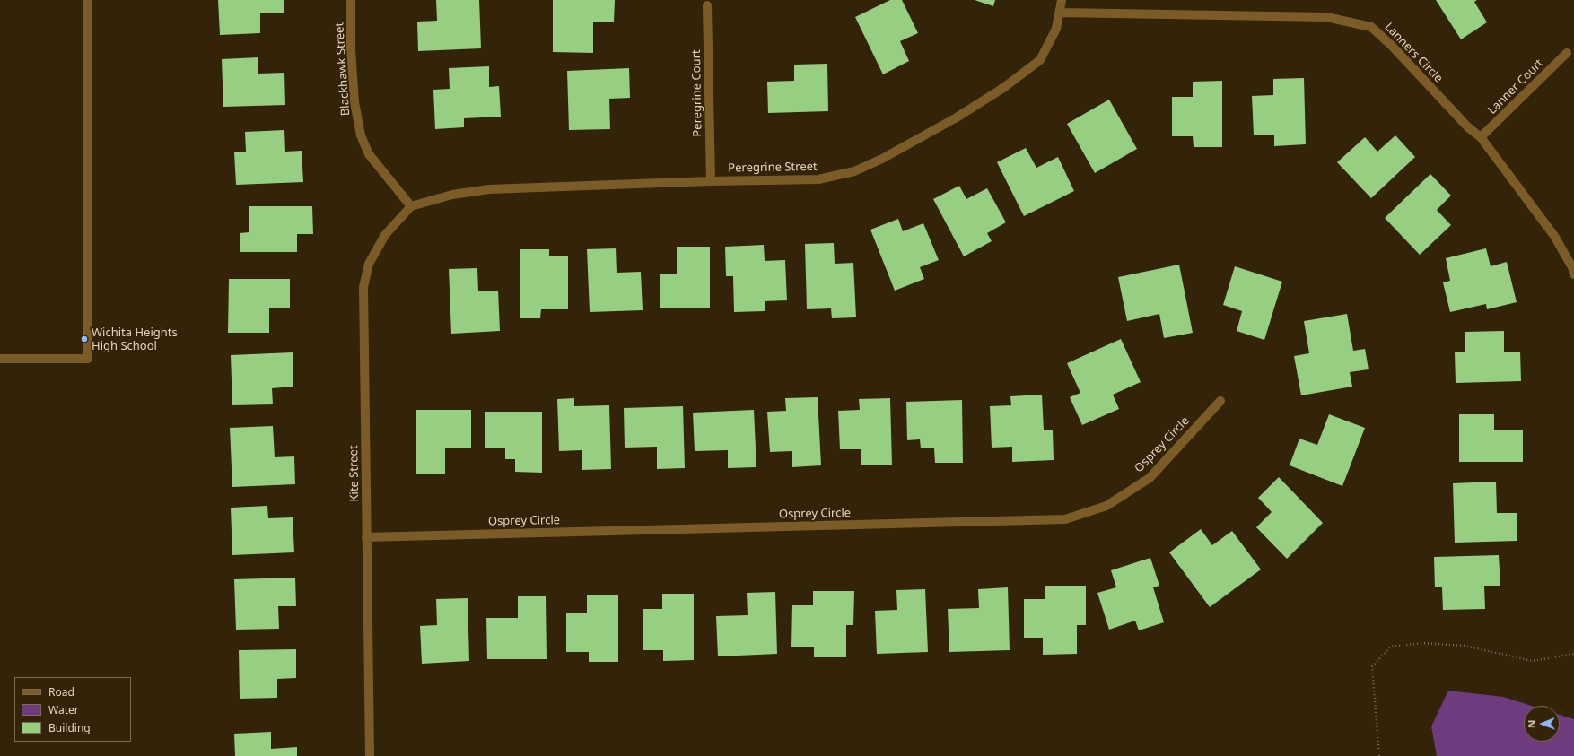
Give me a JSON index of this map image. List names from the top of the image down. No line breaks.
{"streets":{"street":["Lanners Circle","Blackhawk Street","Lanner Court","Peregrine Court","Peregrine Street","Osprey Circle","Kite Street"]},"crossings":[["Lanners Circle","Lanner Court"],["Lanners Circle","Peregrine Street"],["Blackhawk Street","Peregrine Street"],["Blackhawk Street","Kite Street"],["Peregrine Court","Peregrine Street"],["Peregrine Street","Kite Street"],["Osprey Circle","Kite Street"]],"places":["Wichita Heights High School"],"legend":["Road","Water","Building"],"north":"left"}
